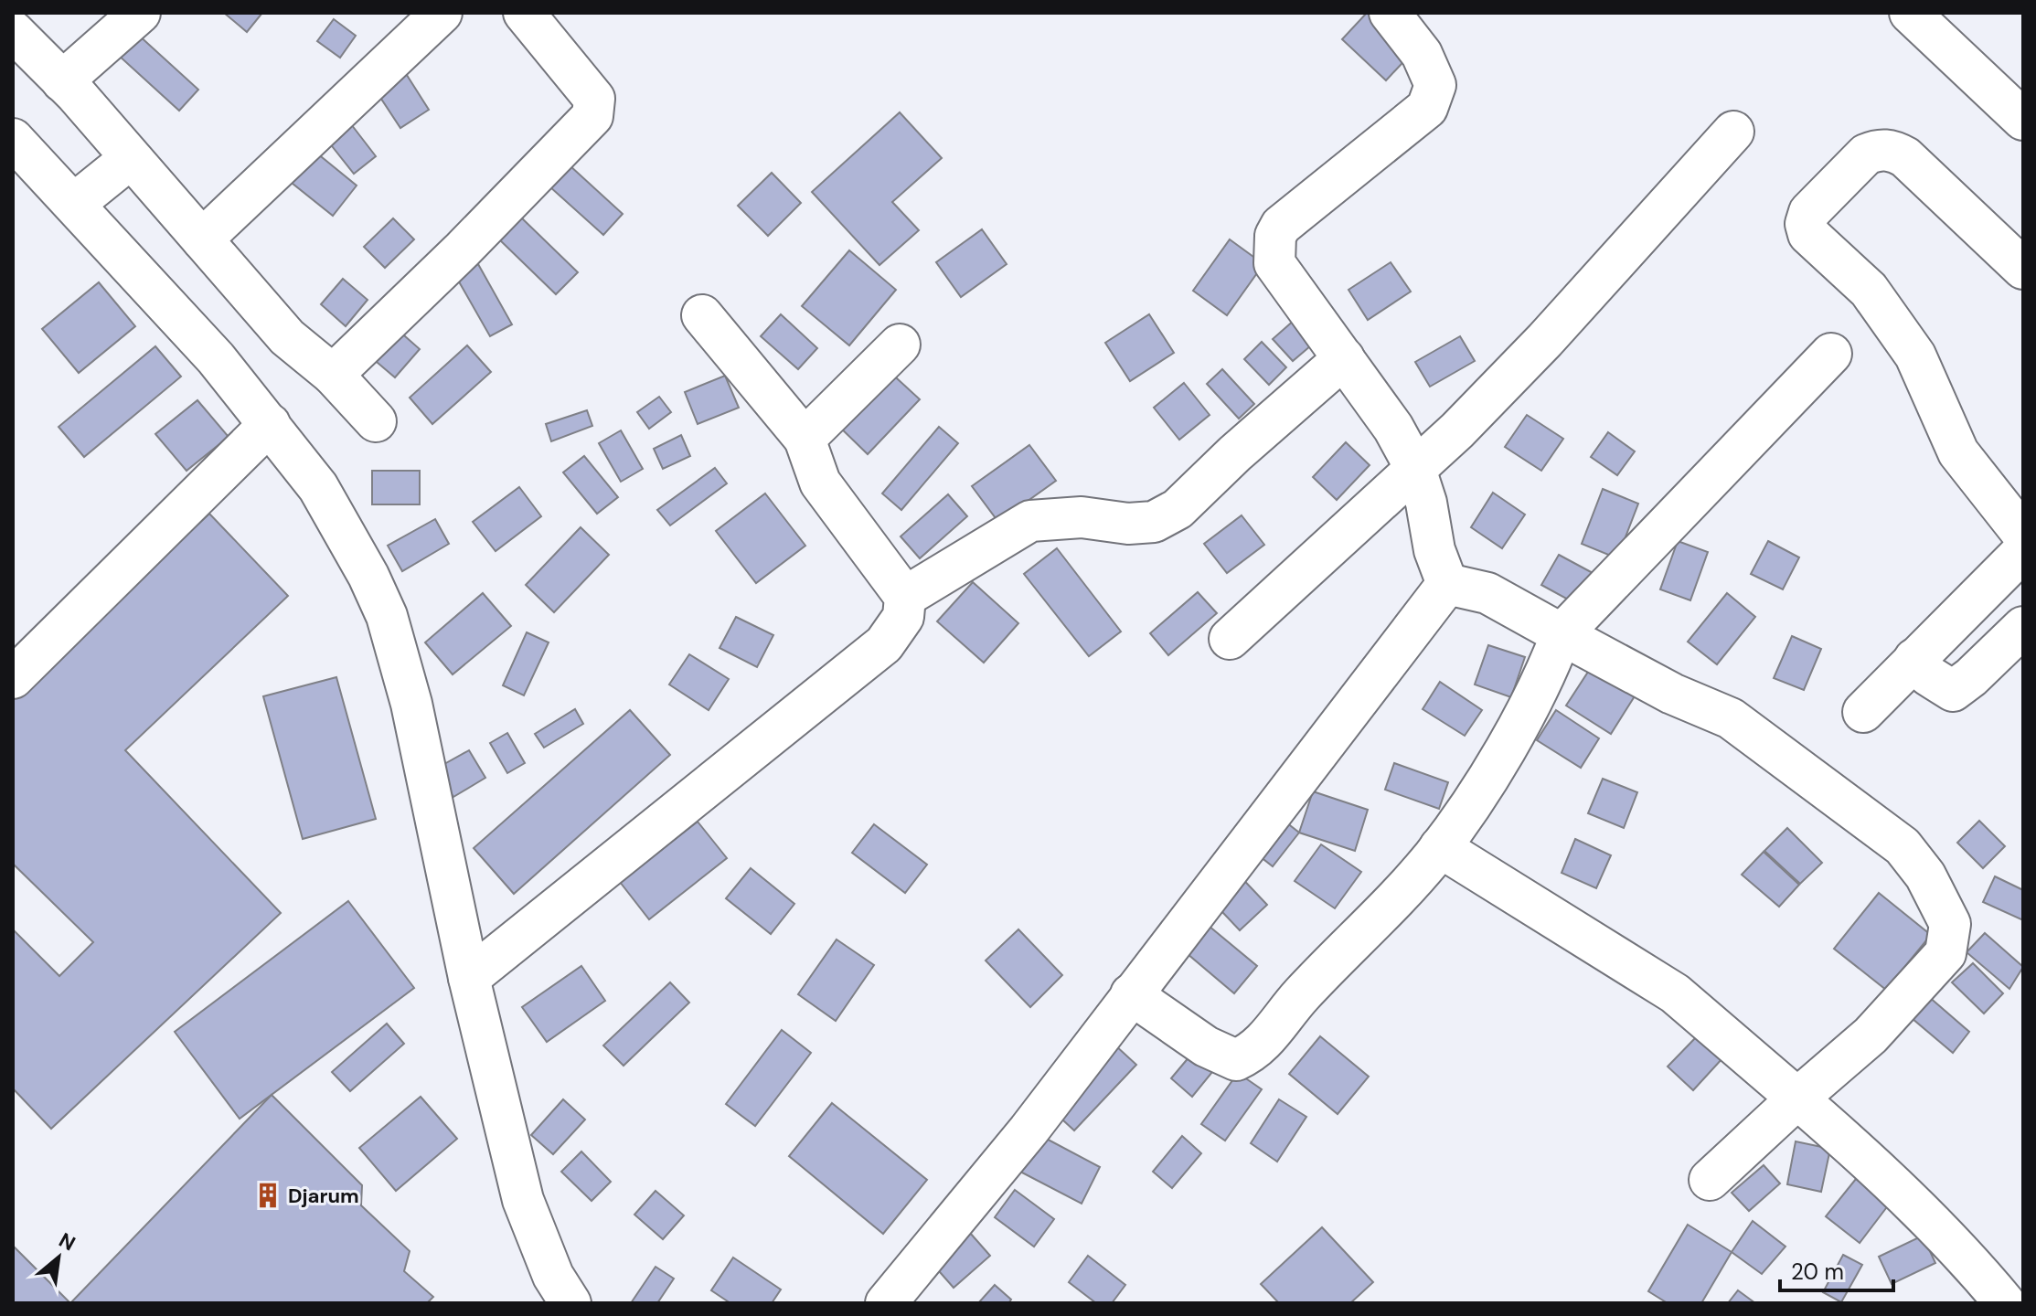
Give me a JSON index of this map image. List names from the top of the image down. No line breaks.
{"places":{"building":["Djarum"]},"scale_bar":"20 m","north":"top right"}
